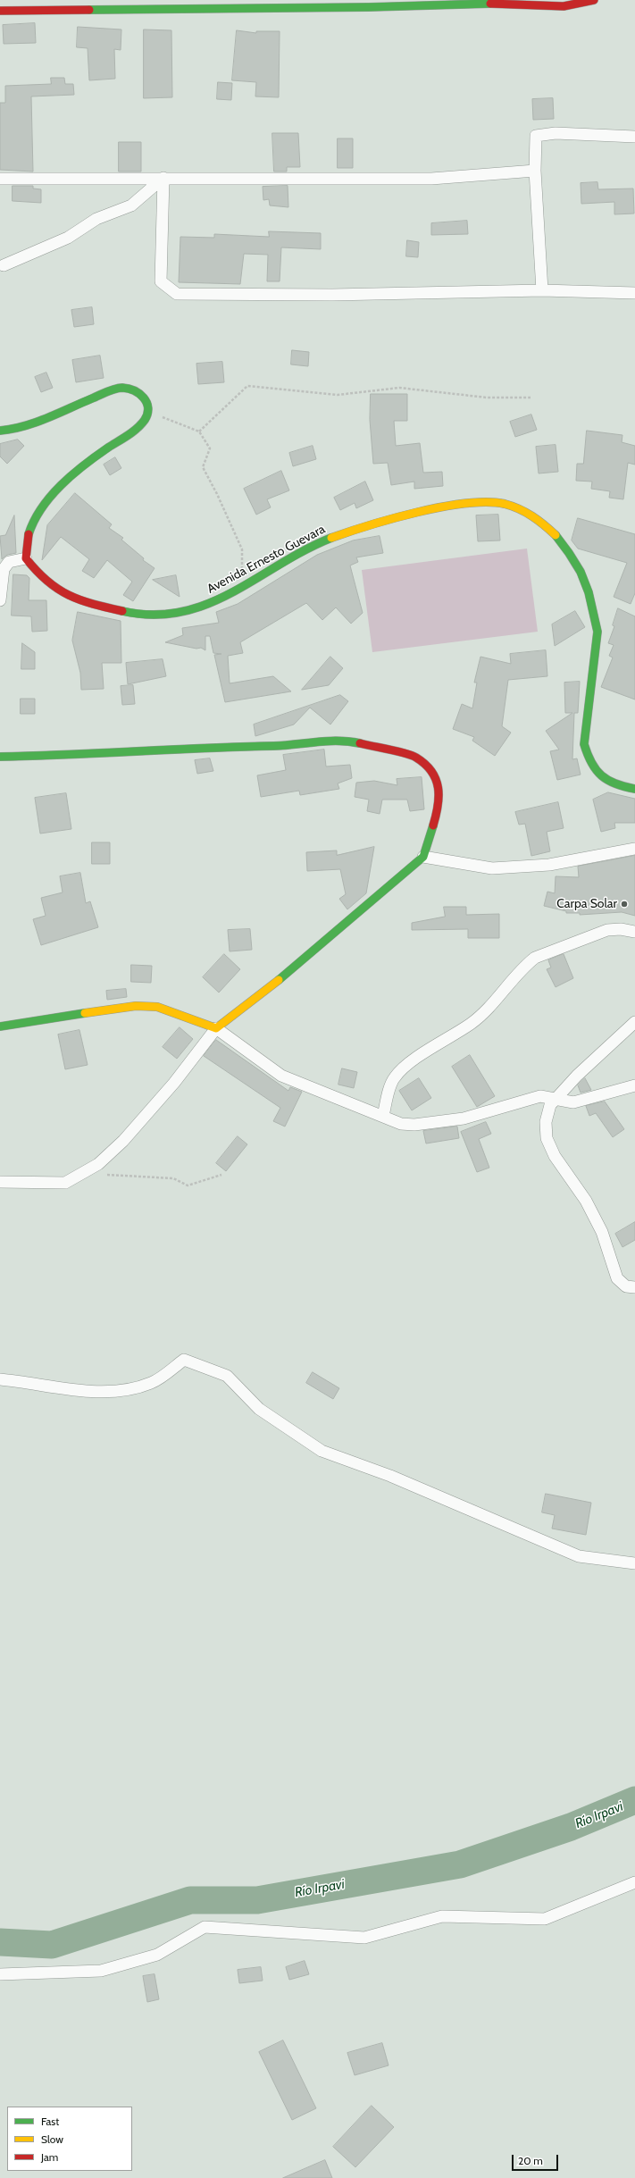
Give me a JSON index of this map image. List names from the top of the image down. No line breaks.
{"streets":{"main road":["Avenida Ernesto Guevara"]},"water":["Río Irpavi"],"places":["Carpa Solar"],"legend":["Fast","Slow","Jam"],"scale_bar":"20 m"}
